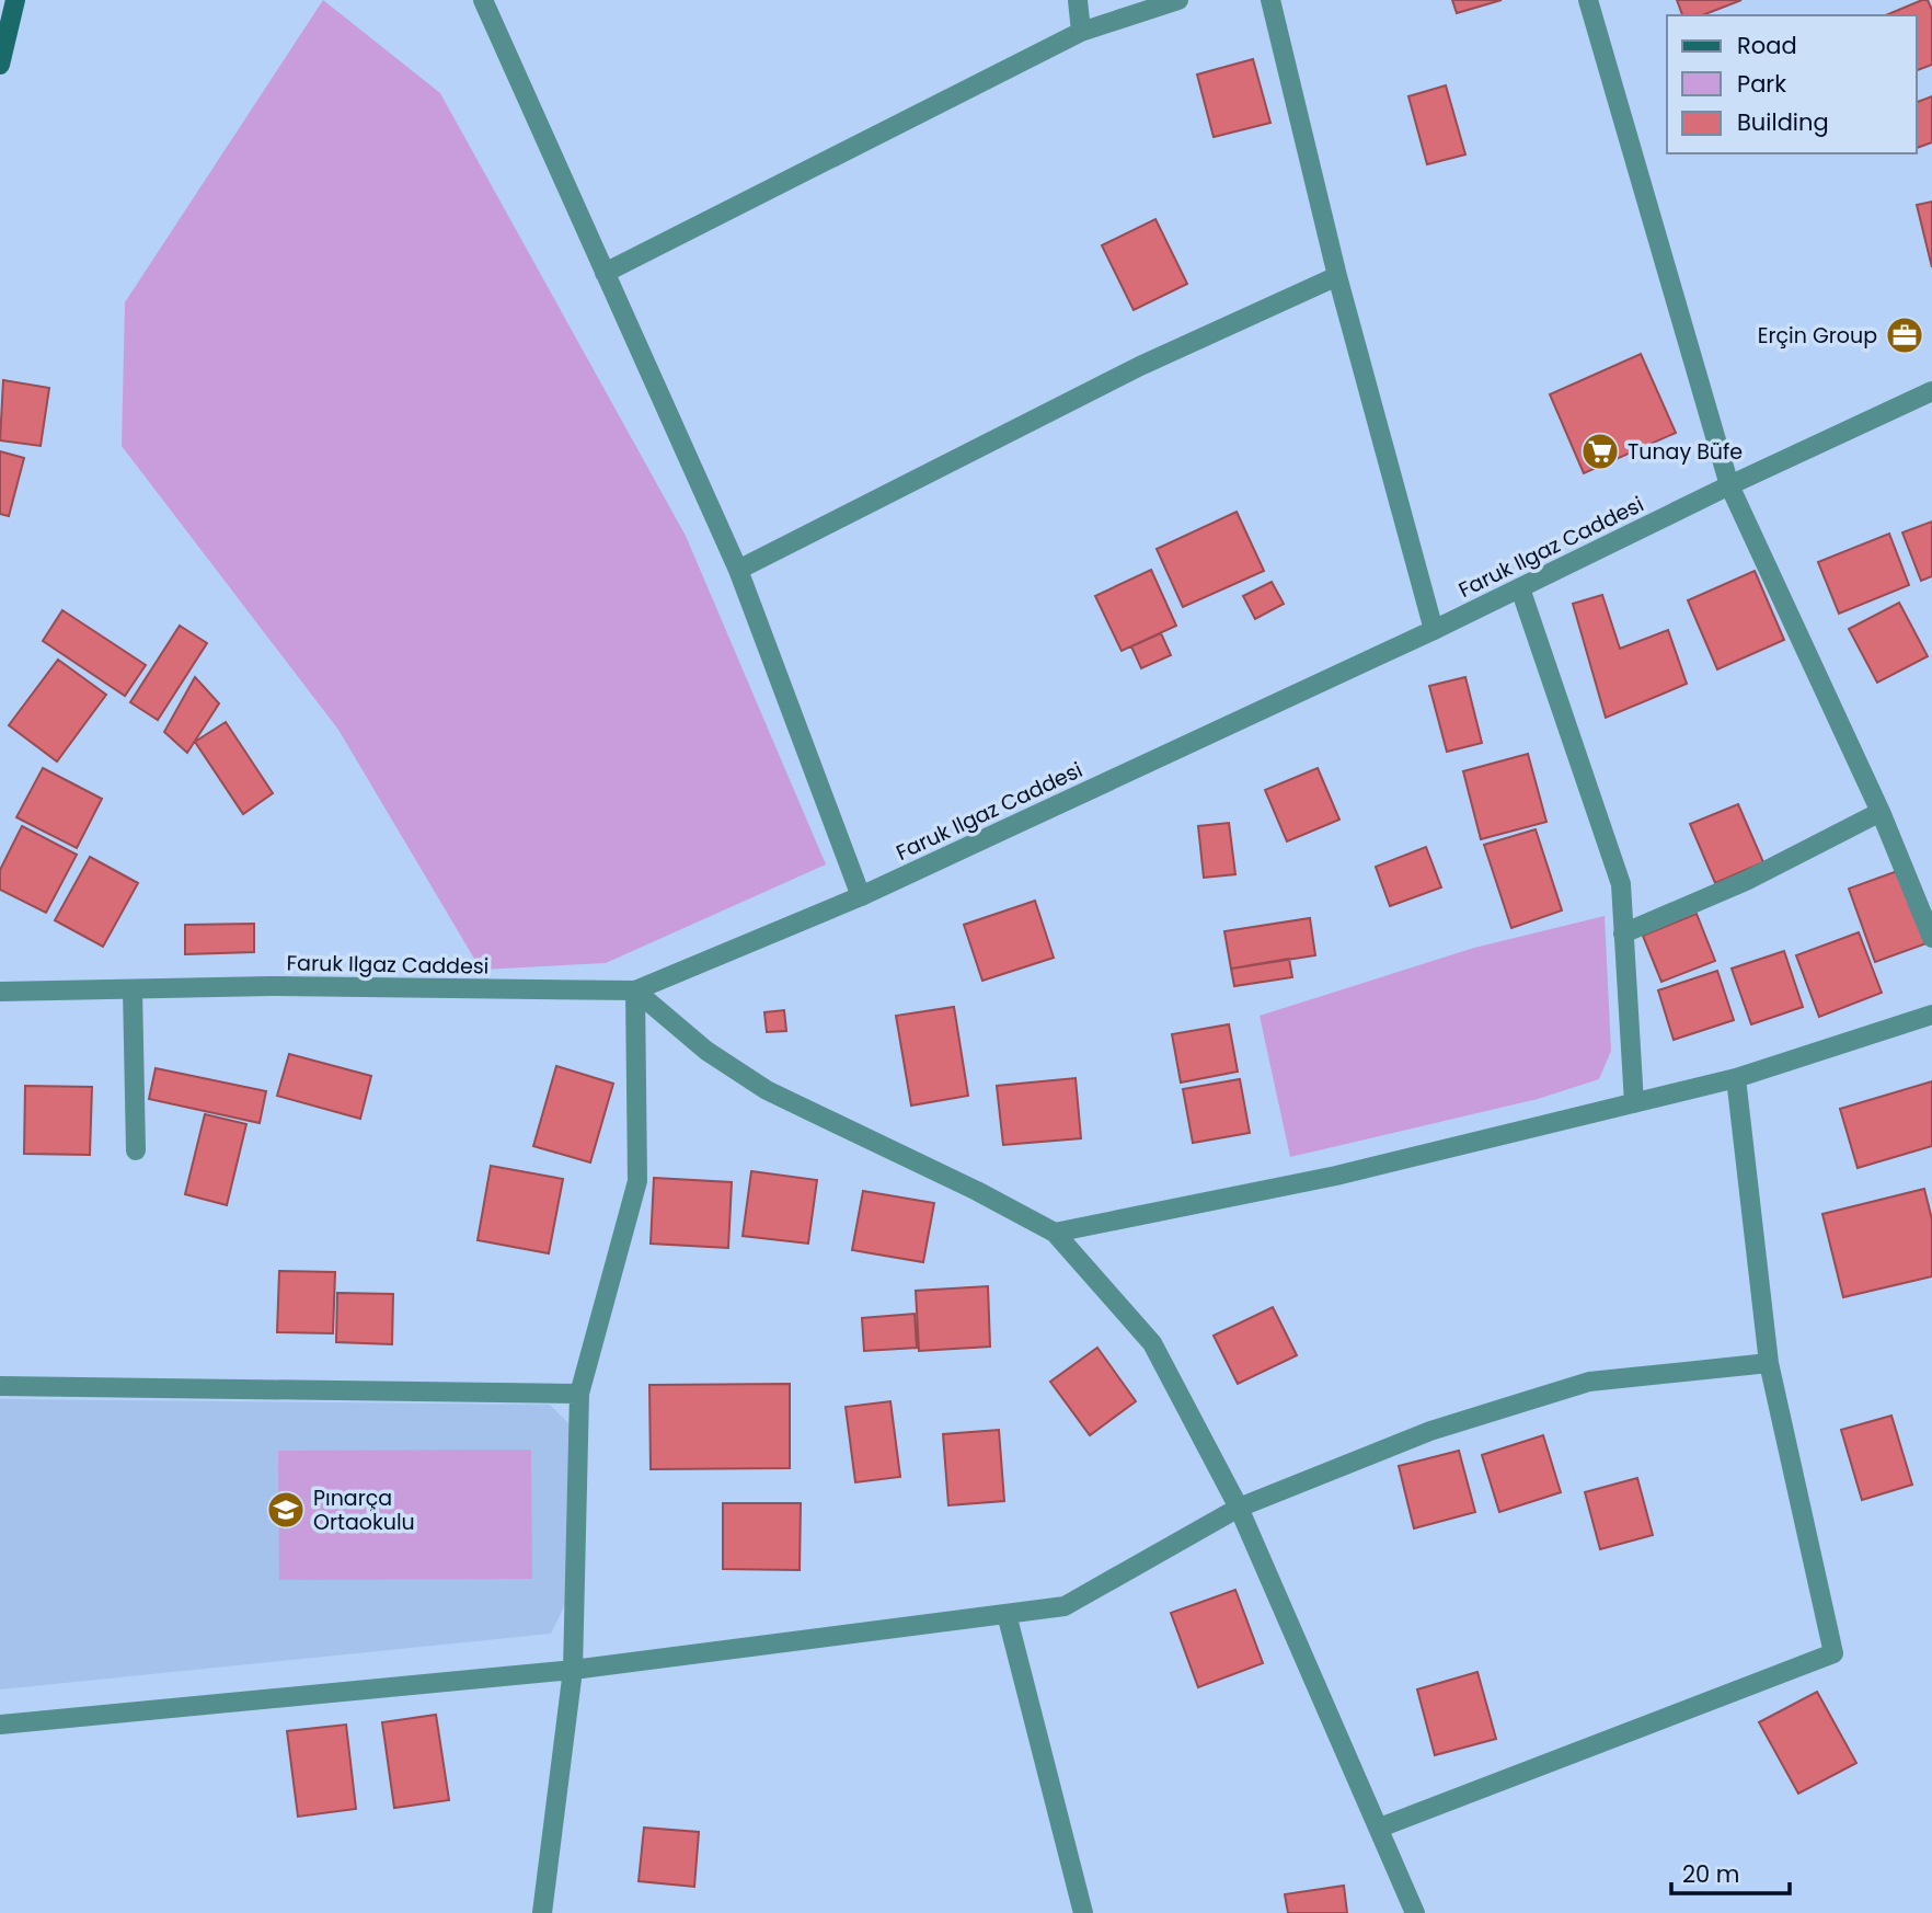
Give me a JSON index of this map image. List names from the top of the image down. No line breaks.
{"streets":{"street":["Faruk Ilgaz Caddesi"]},"places":{"office":["Erçin Group"],"supermarket":["Tunay Büfe"],"school or university":["Pınarça Ortaokulu"]},"legend":["Road","Park","Building"],"scale_bar":"20 m"}
